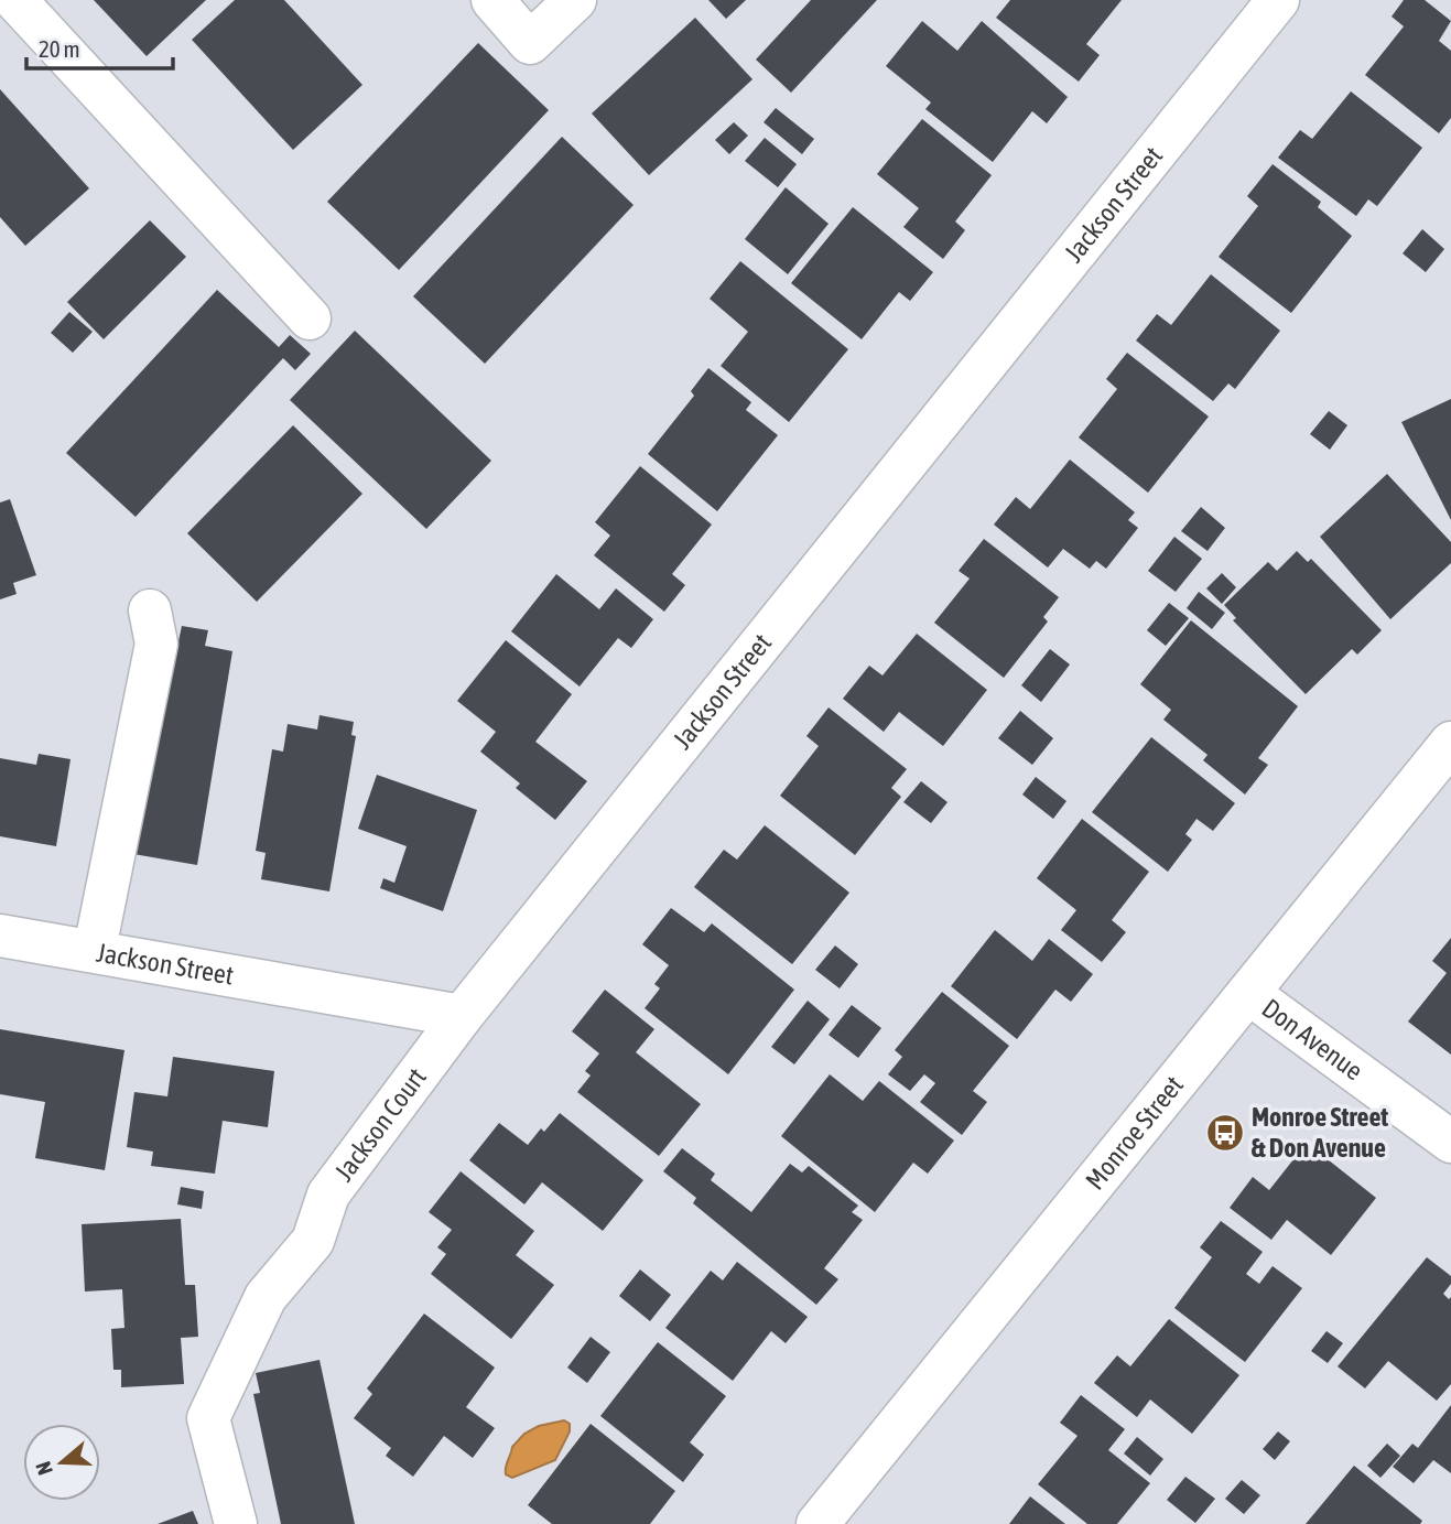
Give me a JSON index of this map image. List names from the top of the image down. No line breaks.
{"streets":{"street":["Jackson Street","Don Avenue","Jackson Court","Monroe Street"]},"crossings":[["Jackson Street","Jackson Court"],["Don Avenue","Monroe Street"]],"places":{"bus stop":["Monroe Street & Don Avenue"]},"scale_bar":"20 m","north":"left"}
